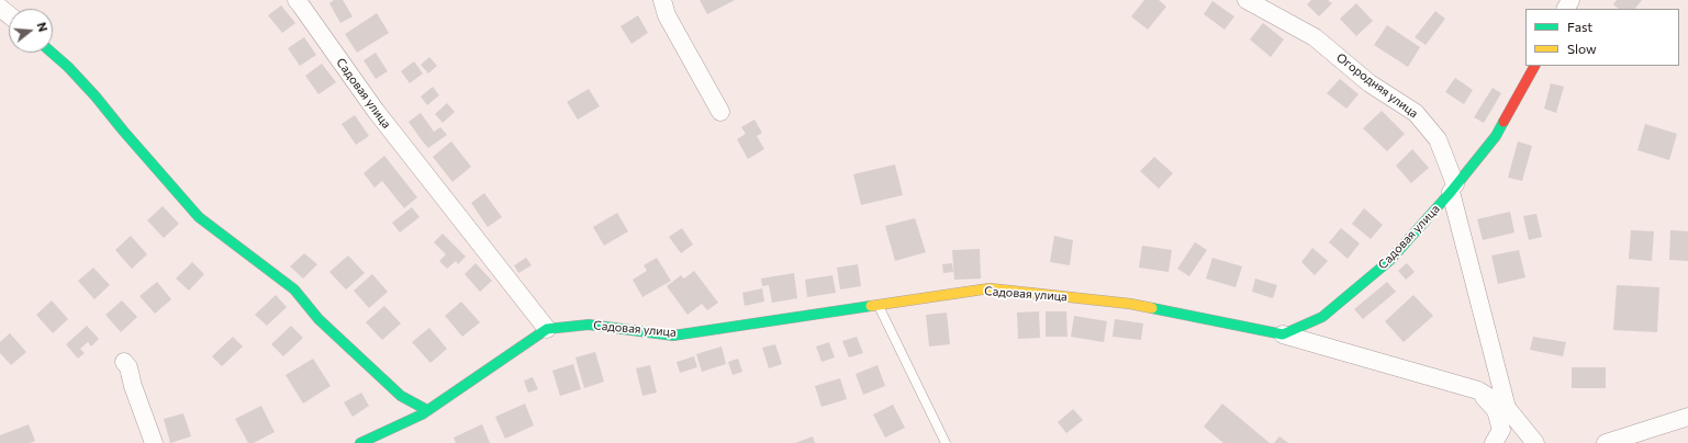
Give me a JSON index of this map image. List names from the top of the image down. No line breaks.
{"streets":{"street":["Огородняя улица","Садовая улица"]},"crossings":[["Огородняя улица","Садовая улица"]],"legend":["Fast","Slow"],"north":"right"}
